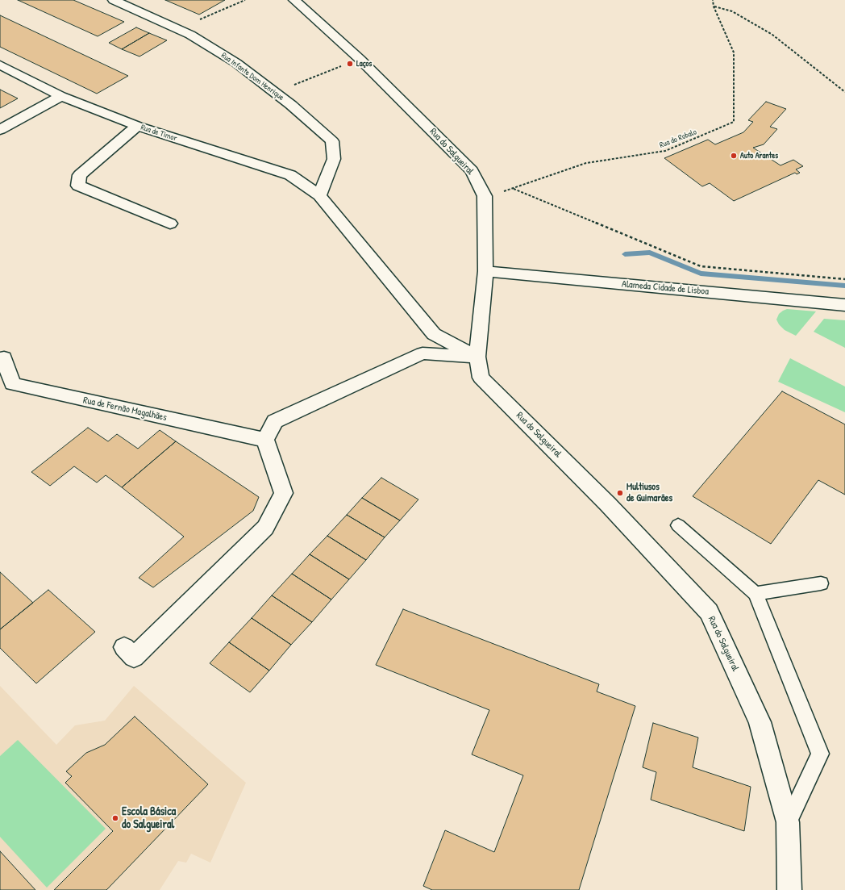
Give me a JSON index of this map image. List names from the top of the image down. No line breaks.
{"streets":{"street":["Rua Infante Dom Henrique","Rua de Timor","Rua do Salgueiral","Alameda Cidade de Lisboa","Rua de Fernão Magalhães"],"path":["Rua do Robalo"]},"crossings":[["Rua Infante Dom Henrique","Rua de Timor"],["Rua de Timor","Rua do Salgueiral"],["Rua do Robalo","Rua do Salgueiral"],["Rua do Salgueiral","Alameda Cidade de Lisboa"]],"places":["Laços","Auto Arantes","Multiusos de Guimarães","Escola Básica do Salgueiral"]}
